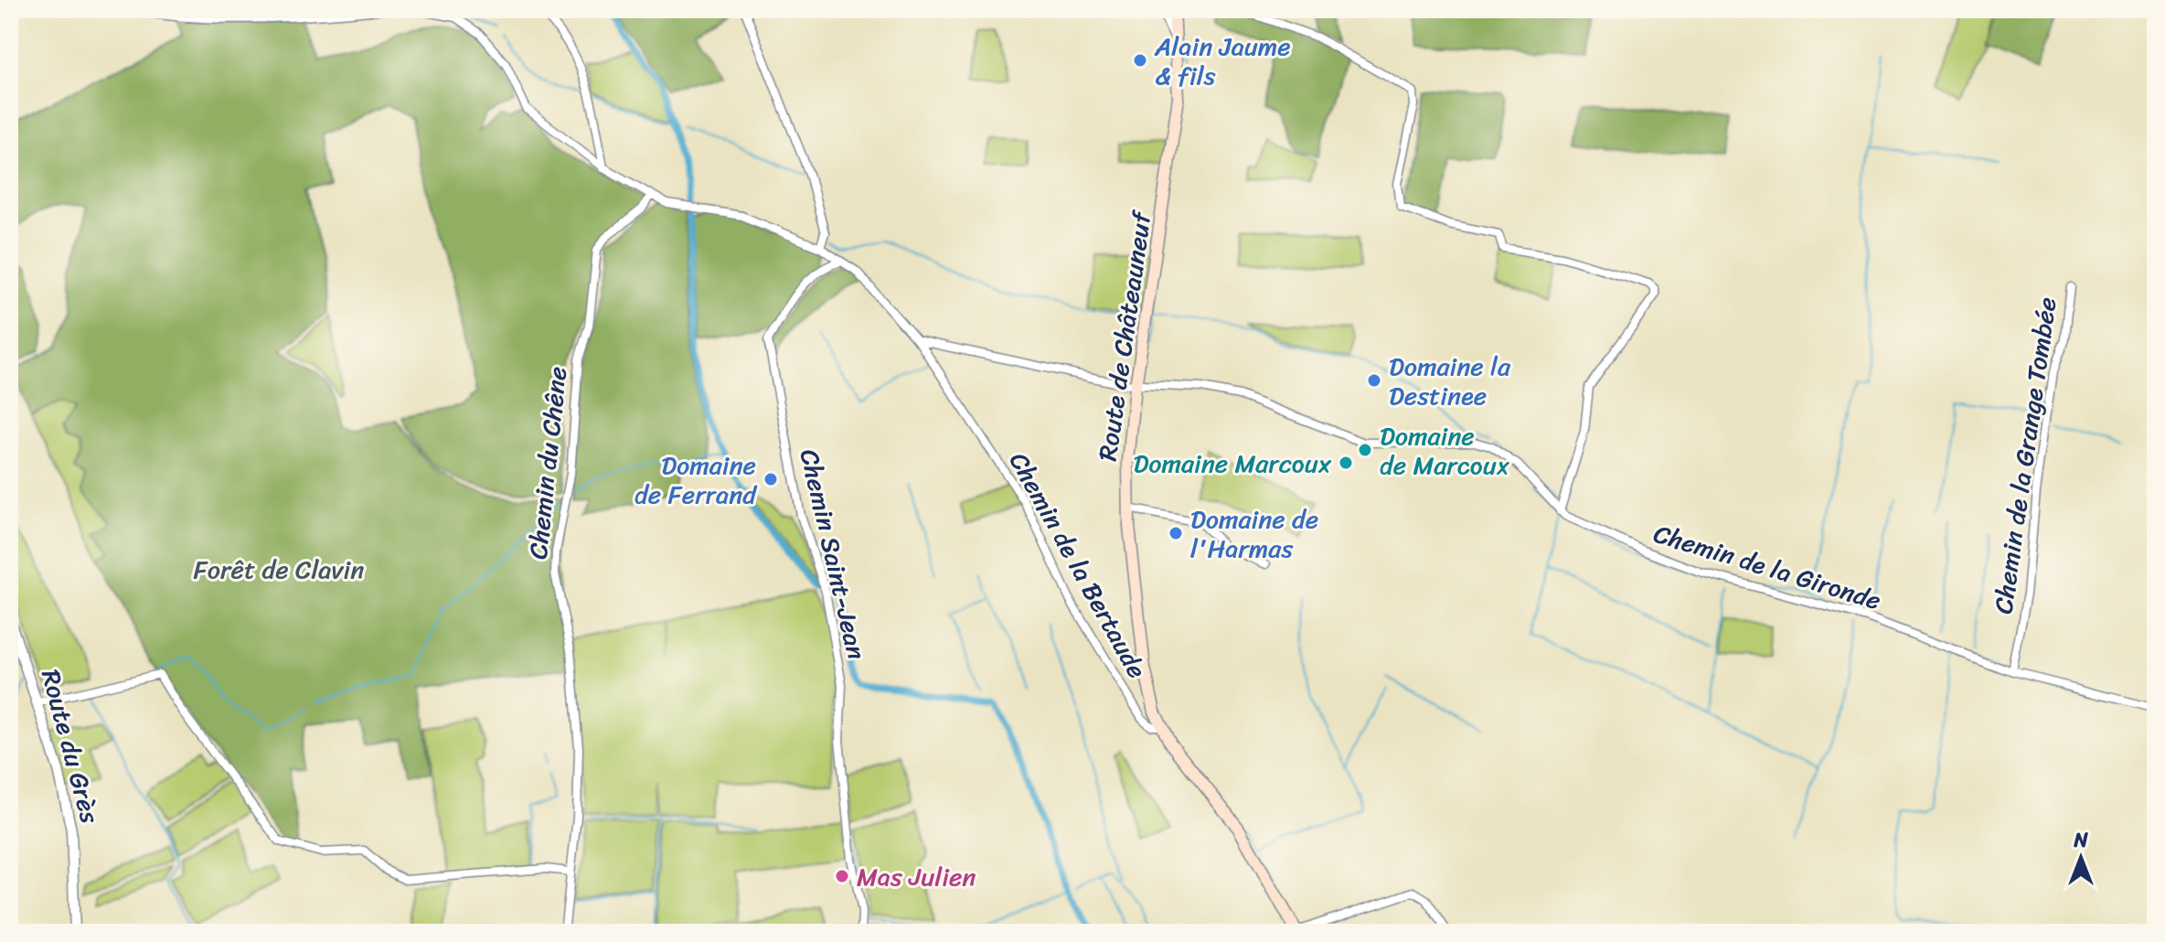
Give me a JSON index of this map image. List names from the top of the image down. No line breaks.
{"streets":{"main road":["Route de Châteauneuf"],"street":["Chemin de la Grange Tombée","Chemin du Chêne","Chemin Saint-Jean","Chemin de la Bertaude","Chemin de la Gironde","Route du Grès"]},"crossings":[["Route de Châteauneuf","Chemin de la Bertaude"],["Route de Châteauneuf","Chemin de la Gironde"],["Chemin de la Grange Tombée","Chemin de la Gironde"],["Chemin du Chêne","Chemin de la Bertaude"],["Chemin Saint-Jean","Chemin de la Bertaude"],["Chemin de la Bertaude","Chemin de la Gironde"]],"parks":["Forêt de Clavin"],"places":["Alain Jaume & fils","Domaine la Destinee","Domaine de Marcoux","Domaine Marcoux","Domaine de Ferrand","Domaine de l'Harmas","Mas Julien"],"north":"top"}
